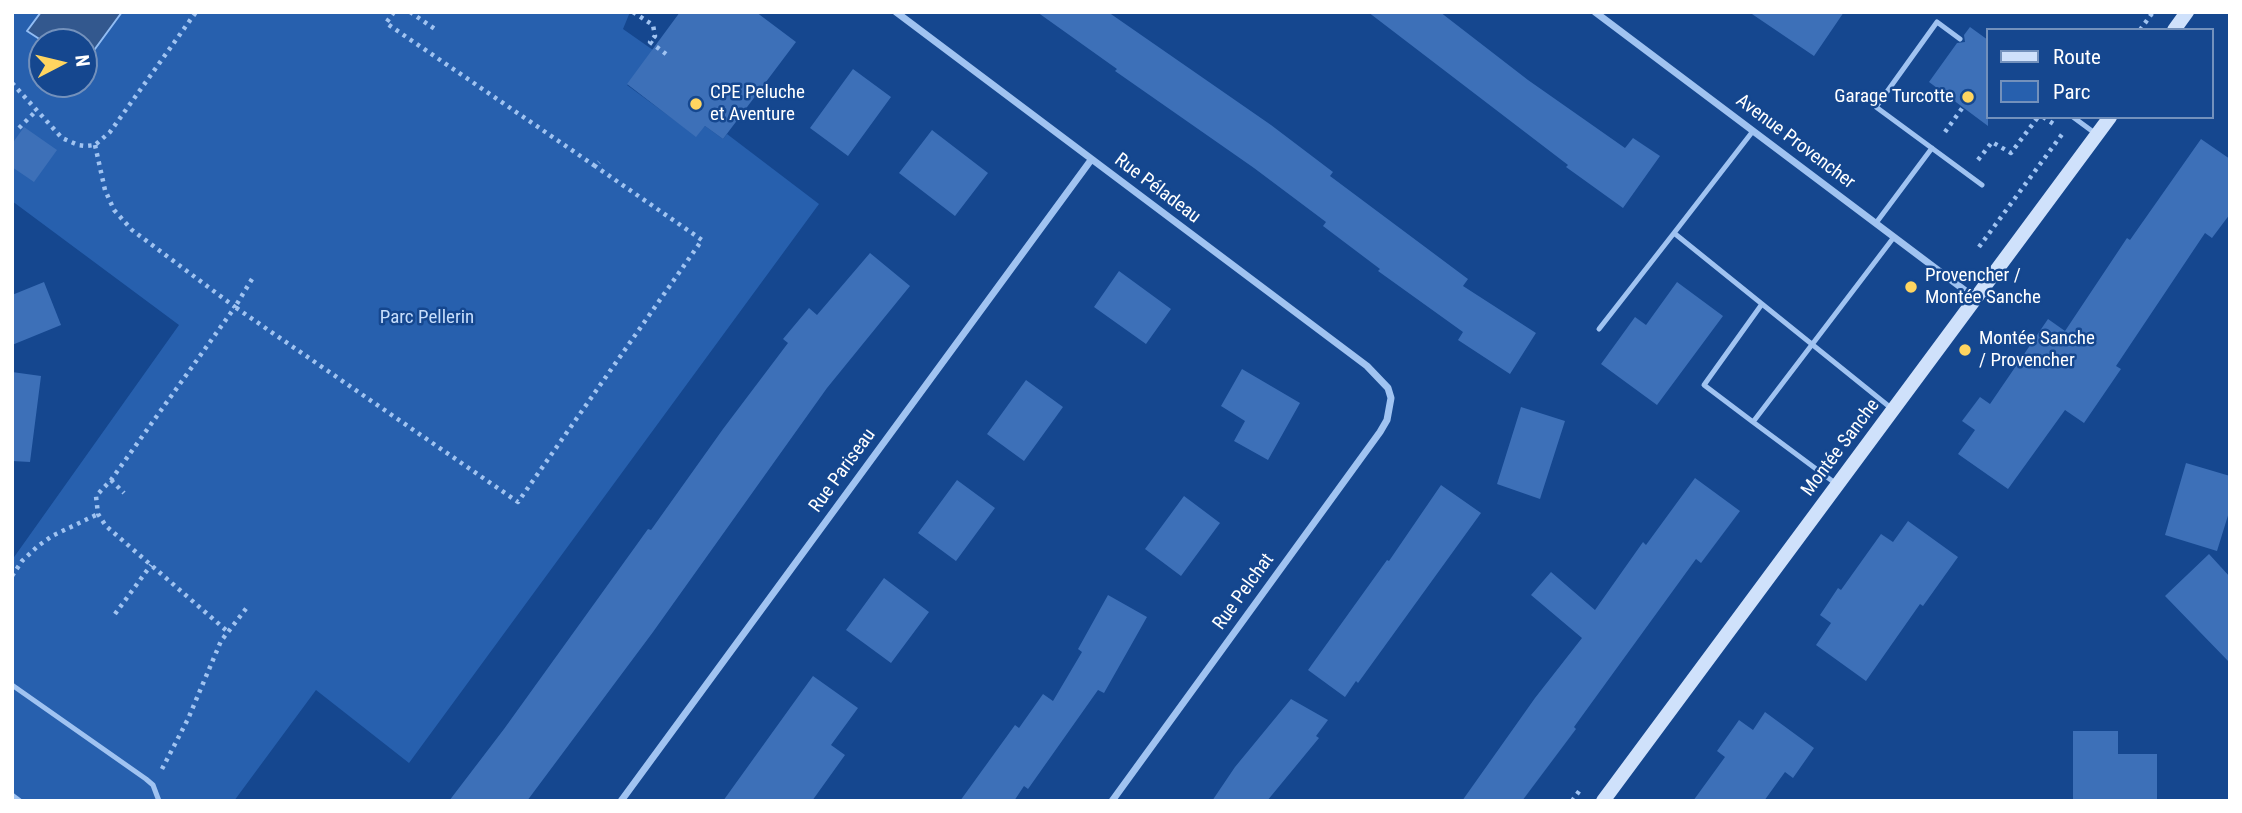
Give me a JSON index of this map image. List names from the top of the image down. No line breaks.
{"streets":{"street":["Avenue Provencher","Rue Péladeau","Montée Sanche","Rue Pariseau","Rue Pelchat"]},"crossings":[["Avenue Provencher","Montée Sanche"],["Rue Péladeau","Rue Pariseau"],["Rue Péladeau","Rue Pelchat"]],"parks":["Parc Pellerin"],"places":["Garage Turcotte","CPE Peluche et Aventure","Provencher / Montée Sanche","Montée Sanche / Provencher"],"legend":["Route","Parc"],"north":"right"}
